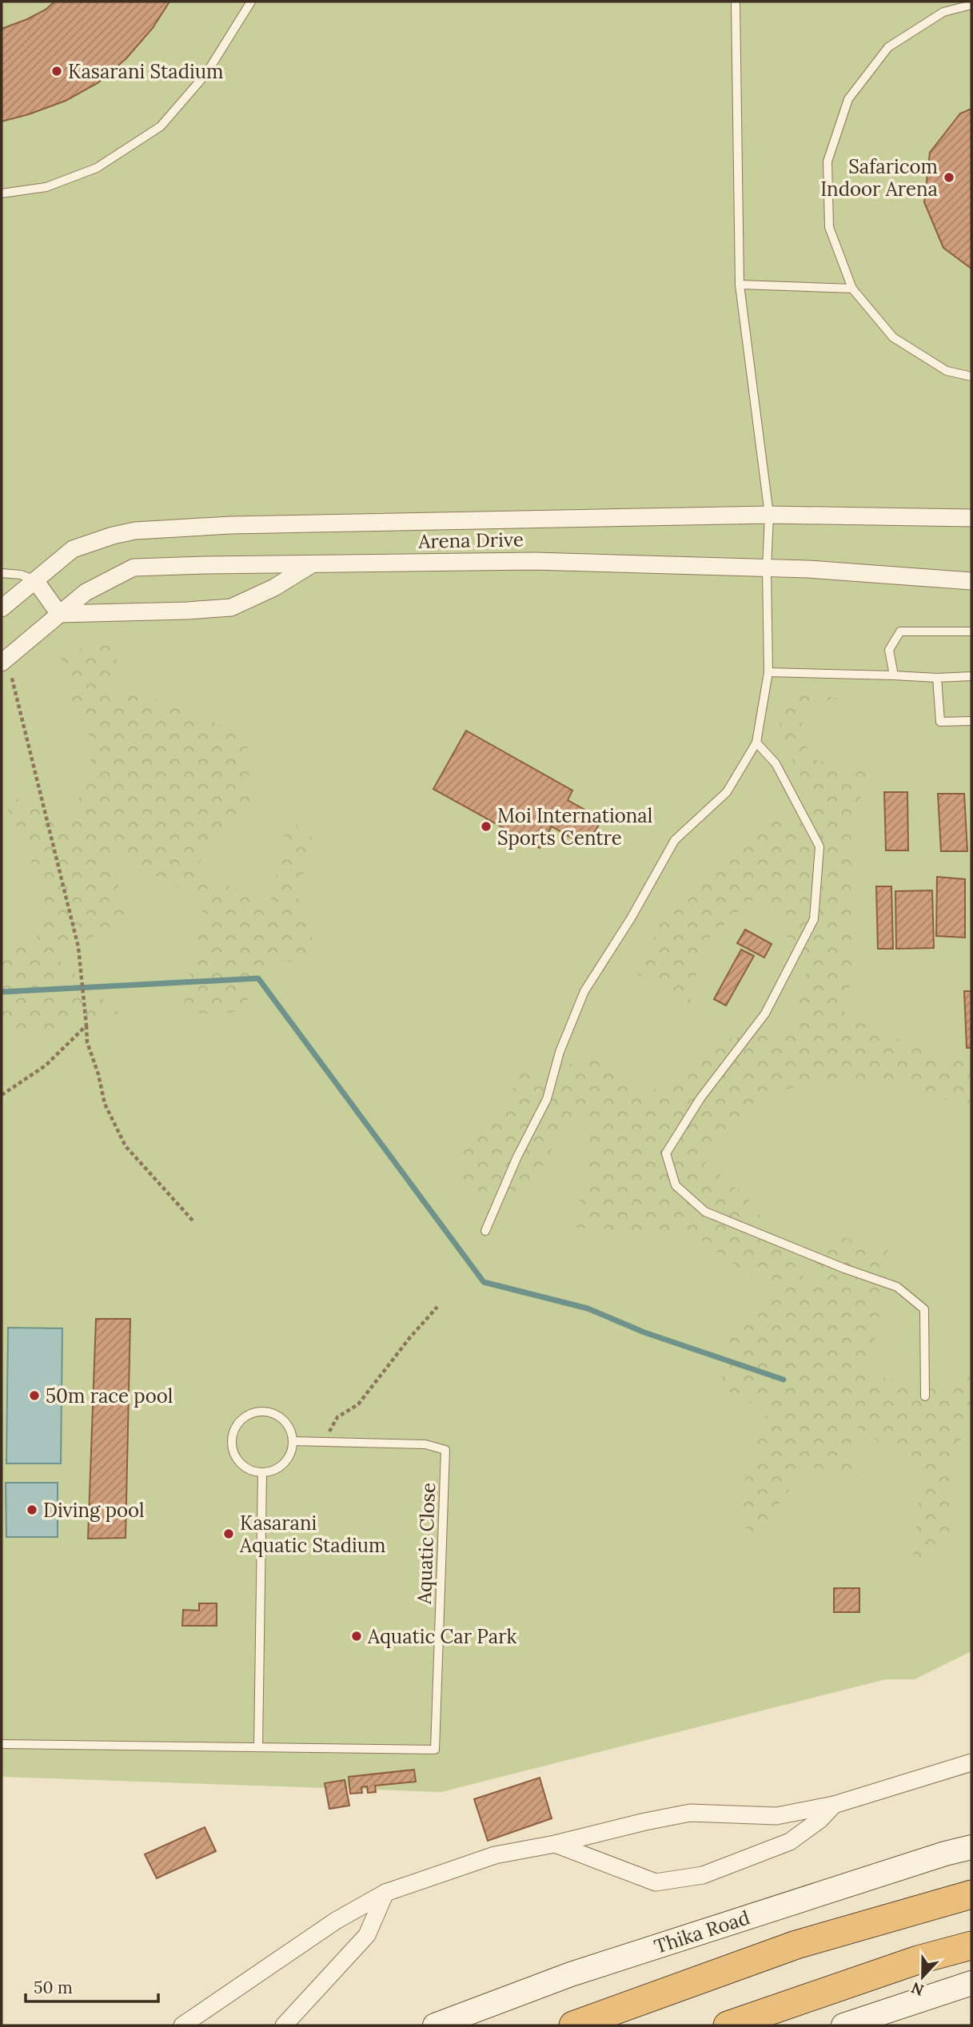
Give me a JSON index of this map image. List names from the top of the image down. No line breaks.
{"streets":{"main road":["Thika Road"],"street":["Arena Drive"],"lane":["Aquatic Close"]},"places":["Kasarani Stadium","Safaricom Indoor Arena","Moi International Sports Centre","50m race pool","Diving pool","Kasarani Aquatic Stadium","Aquatic Car Park"],"scale_bar":"50 m","north":"bottom"}
